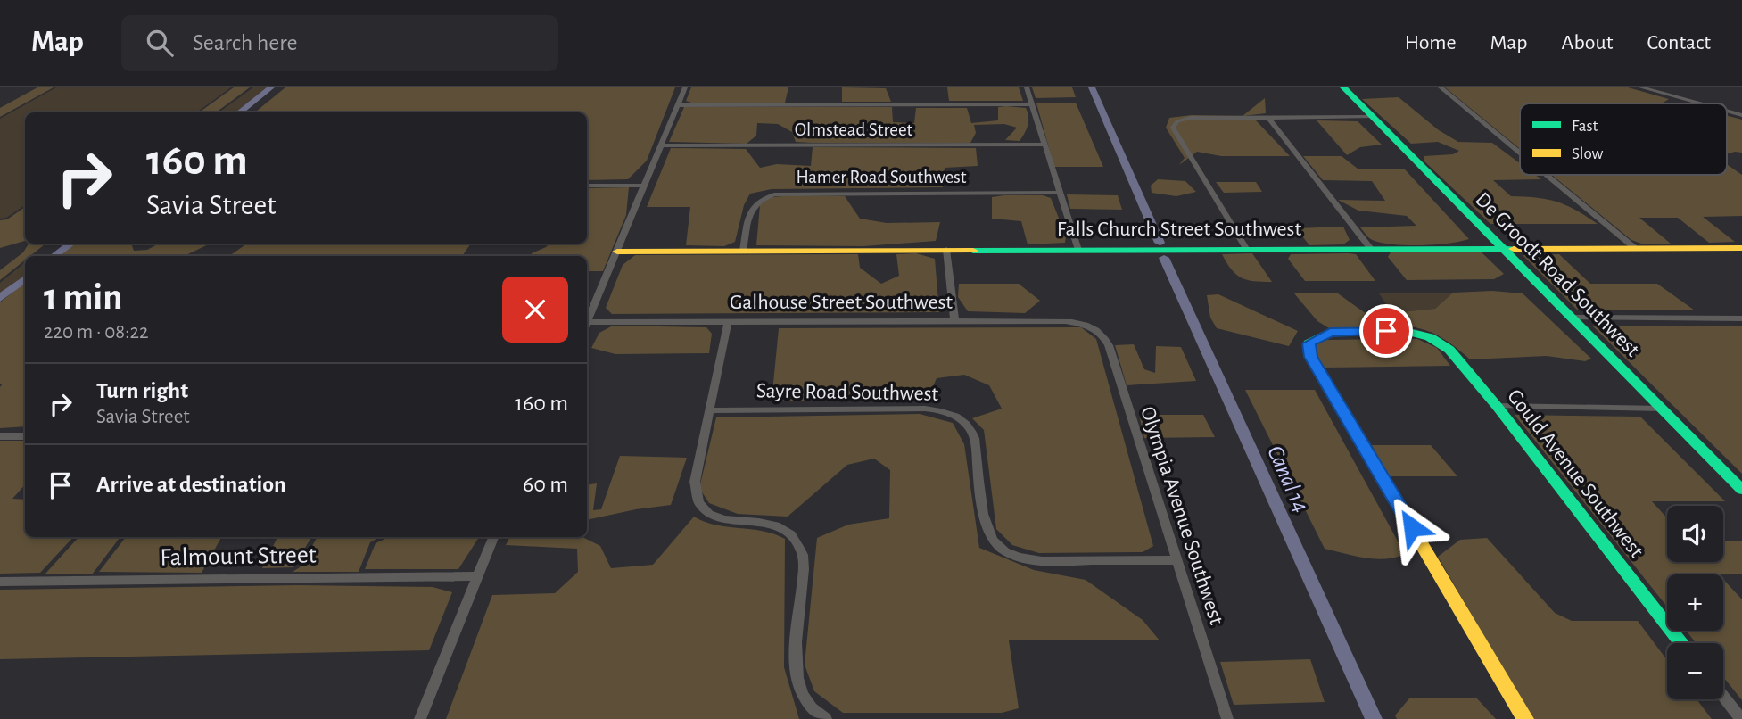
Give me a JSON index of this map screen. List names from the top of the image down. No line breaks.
{"streets":{"street":["Olmstead Street","Hamer Road Southwest","Falls Church Street Southwest","De Groodt Road Southwest","Galhouse Street Southwest","Sayre Road Southwest","Gould Avenue Southwest","Olympia Avenue Southwest","Falmount Street"]},"crossings":[["Hamer Road Southwest","Falls Church Street Southwest"],["Falls Church Street Southwest","De Groodt Road Southwest"],["Galhouse Street Southwest","Olympia Avenue Southwest"],["Sayre Road Southwest","Olympia Avenue Southwest"]],"water":["Canal 14"],"legend":["Fast","Slow"],"page":{"header":"Map","search":"Search here","nav":["Home","Map","About","Contact"],"turn":["160 m","Savia Street"],"heading":["1 min","220 m · 08:22"],"list":[{"name":"Turn right","note":"Savia Street","value":"160 m"},{"name":"Arrive at destination","value":"60 m"}],"map_buttons":["+","−"]}}
